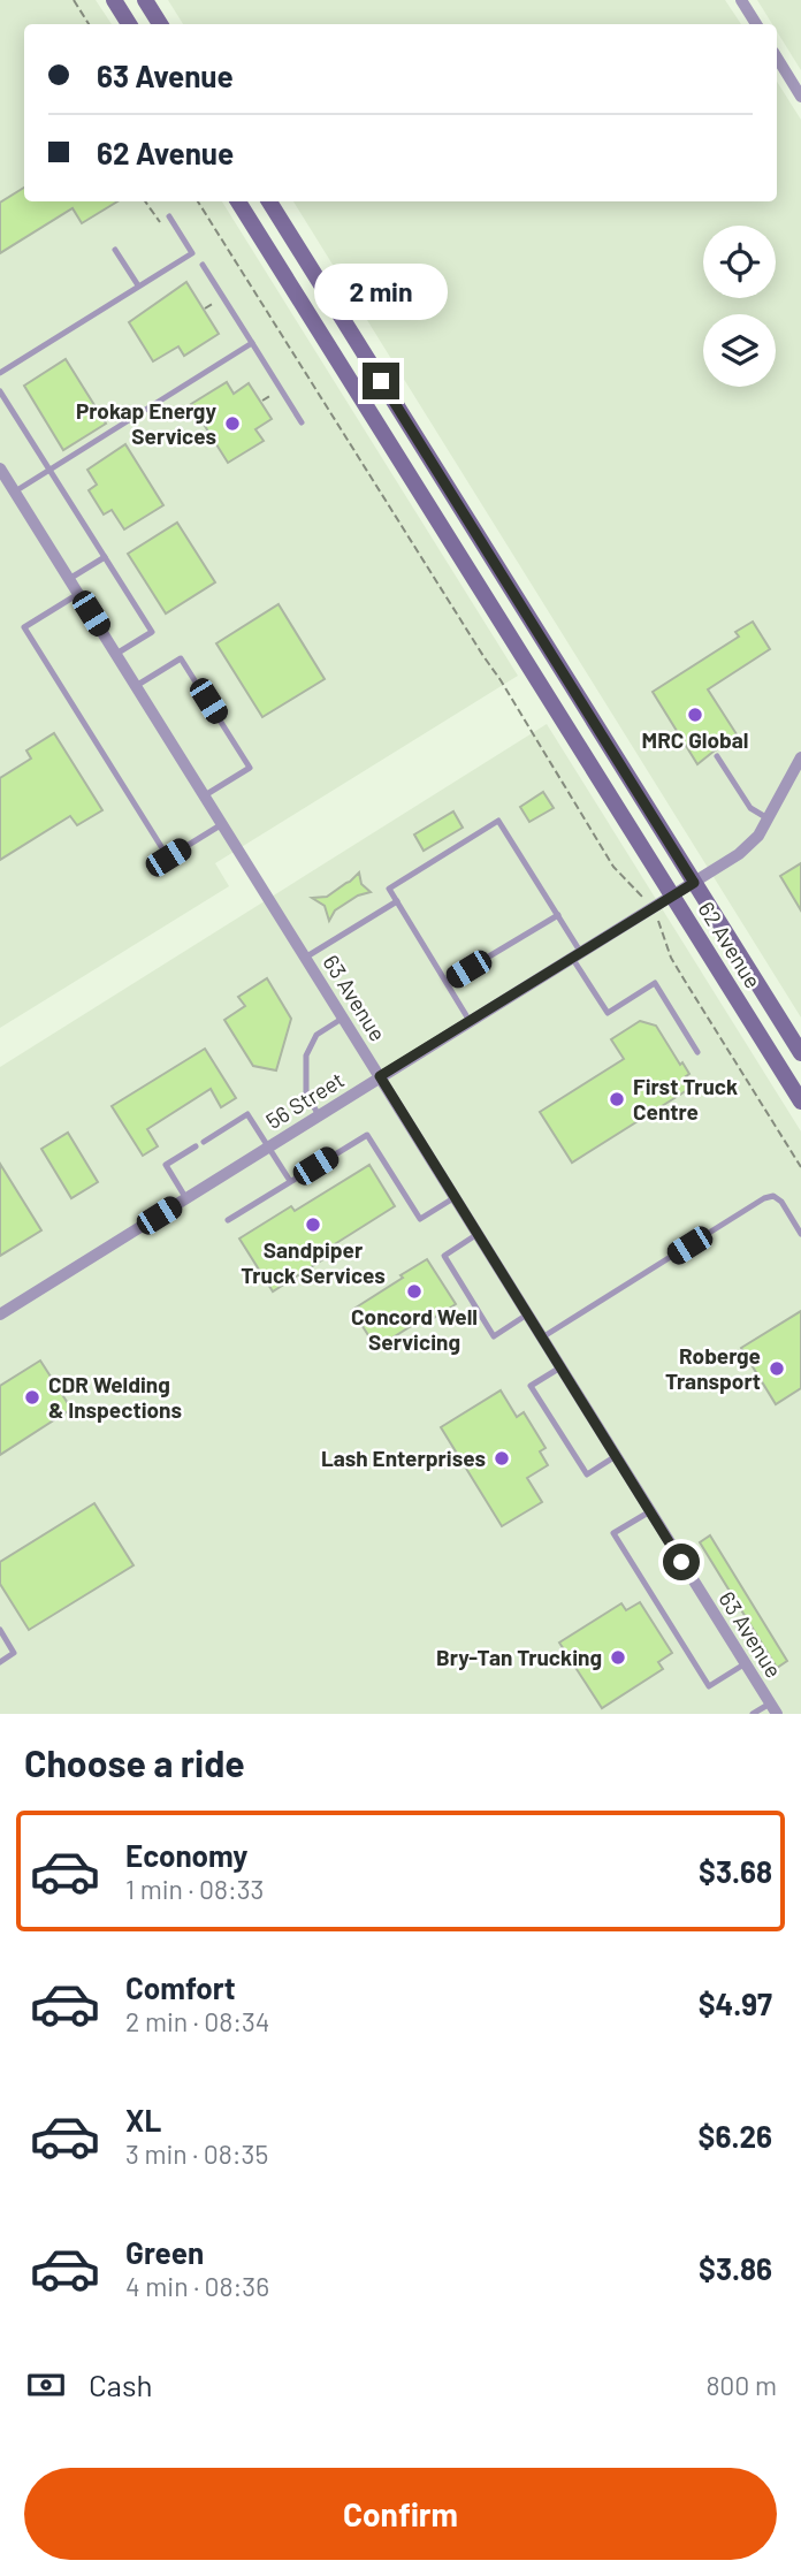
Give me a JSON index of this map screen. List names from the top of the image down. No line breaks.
{"streets":{"main road":["62 Avenue"],"street":["63 Avenue","56 Street"]},"crossings":[["62 Avenue","56 Street"],["63 Avenue","56 Street"]],"places":["Prokap Energy Services","MRC Global","First Truck Centre","Sandpiper Truck Services","Concord Well Servicing","Roberge Transport","CDR Welding & Inspections","Lash Enterprises","Bry-Tan Trucking"],"page":{"banner":["63 Avenue","62 Avenue"],"bubble":"2 min","heading":"Choose a ride","list":[{"name":"Economy","note":"1 min · 08:33","value":"$3.68"},{"name":"Comfort","note":"2 min · 08:34","value":"$4.97"},{"name":"XL","note":"3 min · 08:35","value":"$6.26"},{"name":"Green","note":"4 min · 08:36","value":"$3.86"}],"pay":["Cash","800 m"],"buttons":"Confirm"}}
